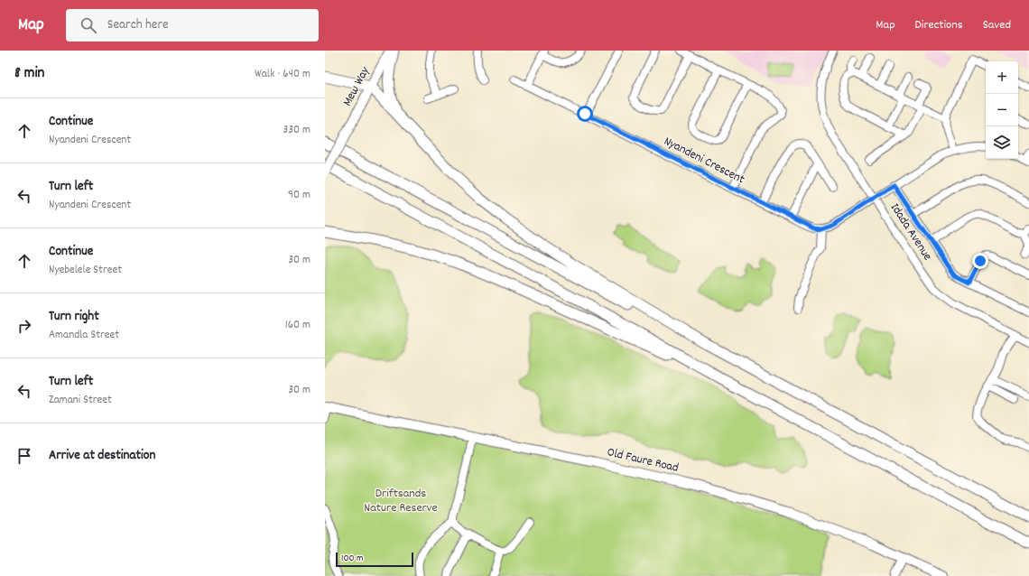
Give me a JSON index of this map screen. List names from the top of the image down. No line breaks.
{"streets":{"main road":["Mew Way","Old Faure Road"],"street":["Nyandeni Crescent","Idada Avenue"]},"parks":["Driftsands Nature Reserve"],"scale_bar":"100 m","page":{"header":"Map","search":"Search here","nav":["Map","Directions","Saved"],"heading":["8 min","Walk · 640 m"],"map_buttons":["+","−"],"list":[["Continue","Nyandeni Crescent","330 m"],["Turn left","Nyandeni Crescent","90 m"],["Continue","Nyebelele Street","30 m"],["Turn right","Amandla Street","160 m"],["Turn left","Zamani Street","30 m"],"Arrive at destination"],"scale":"100 m"}}
